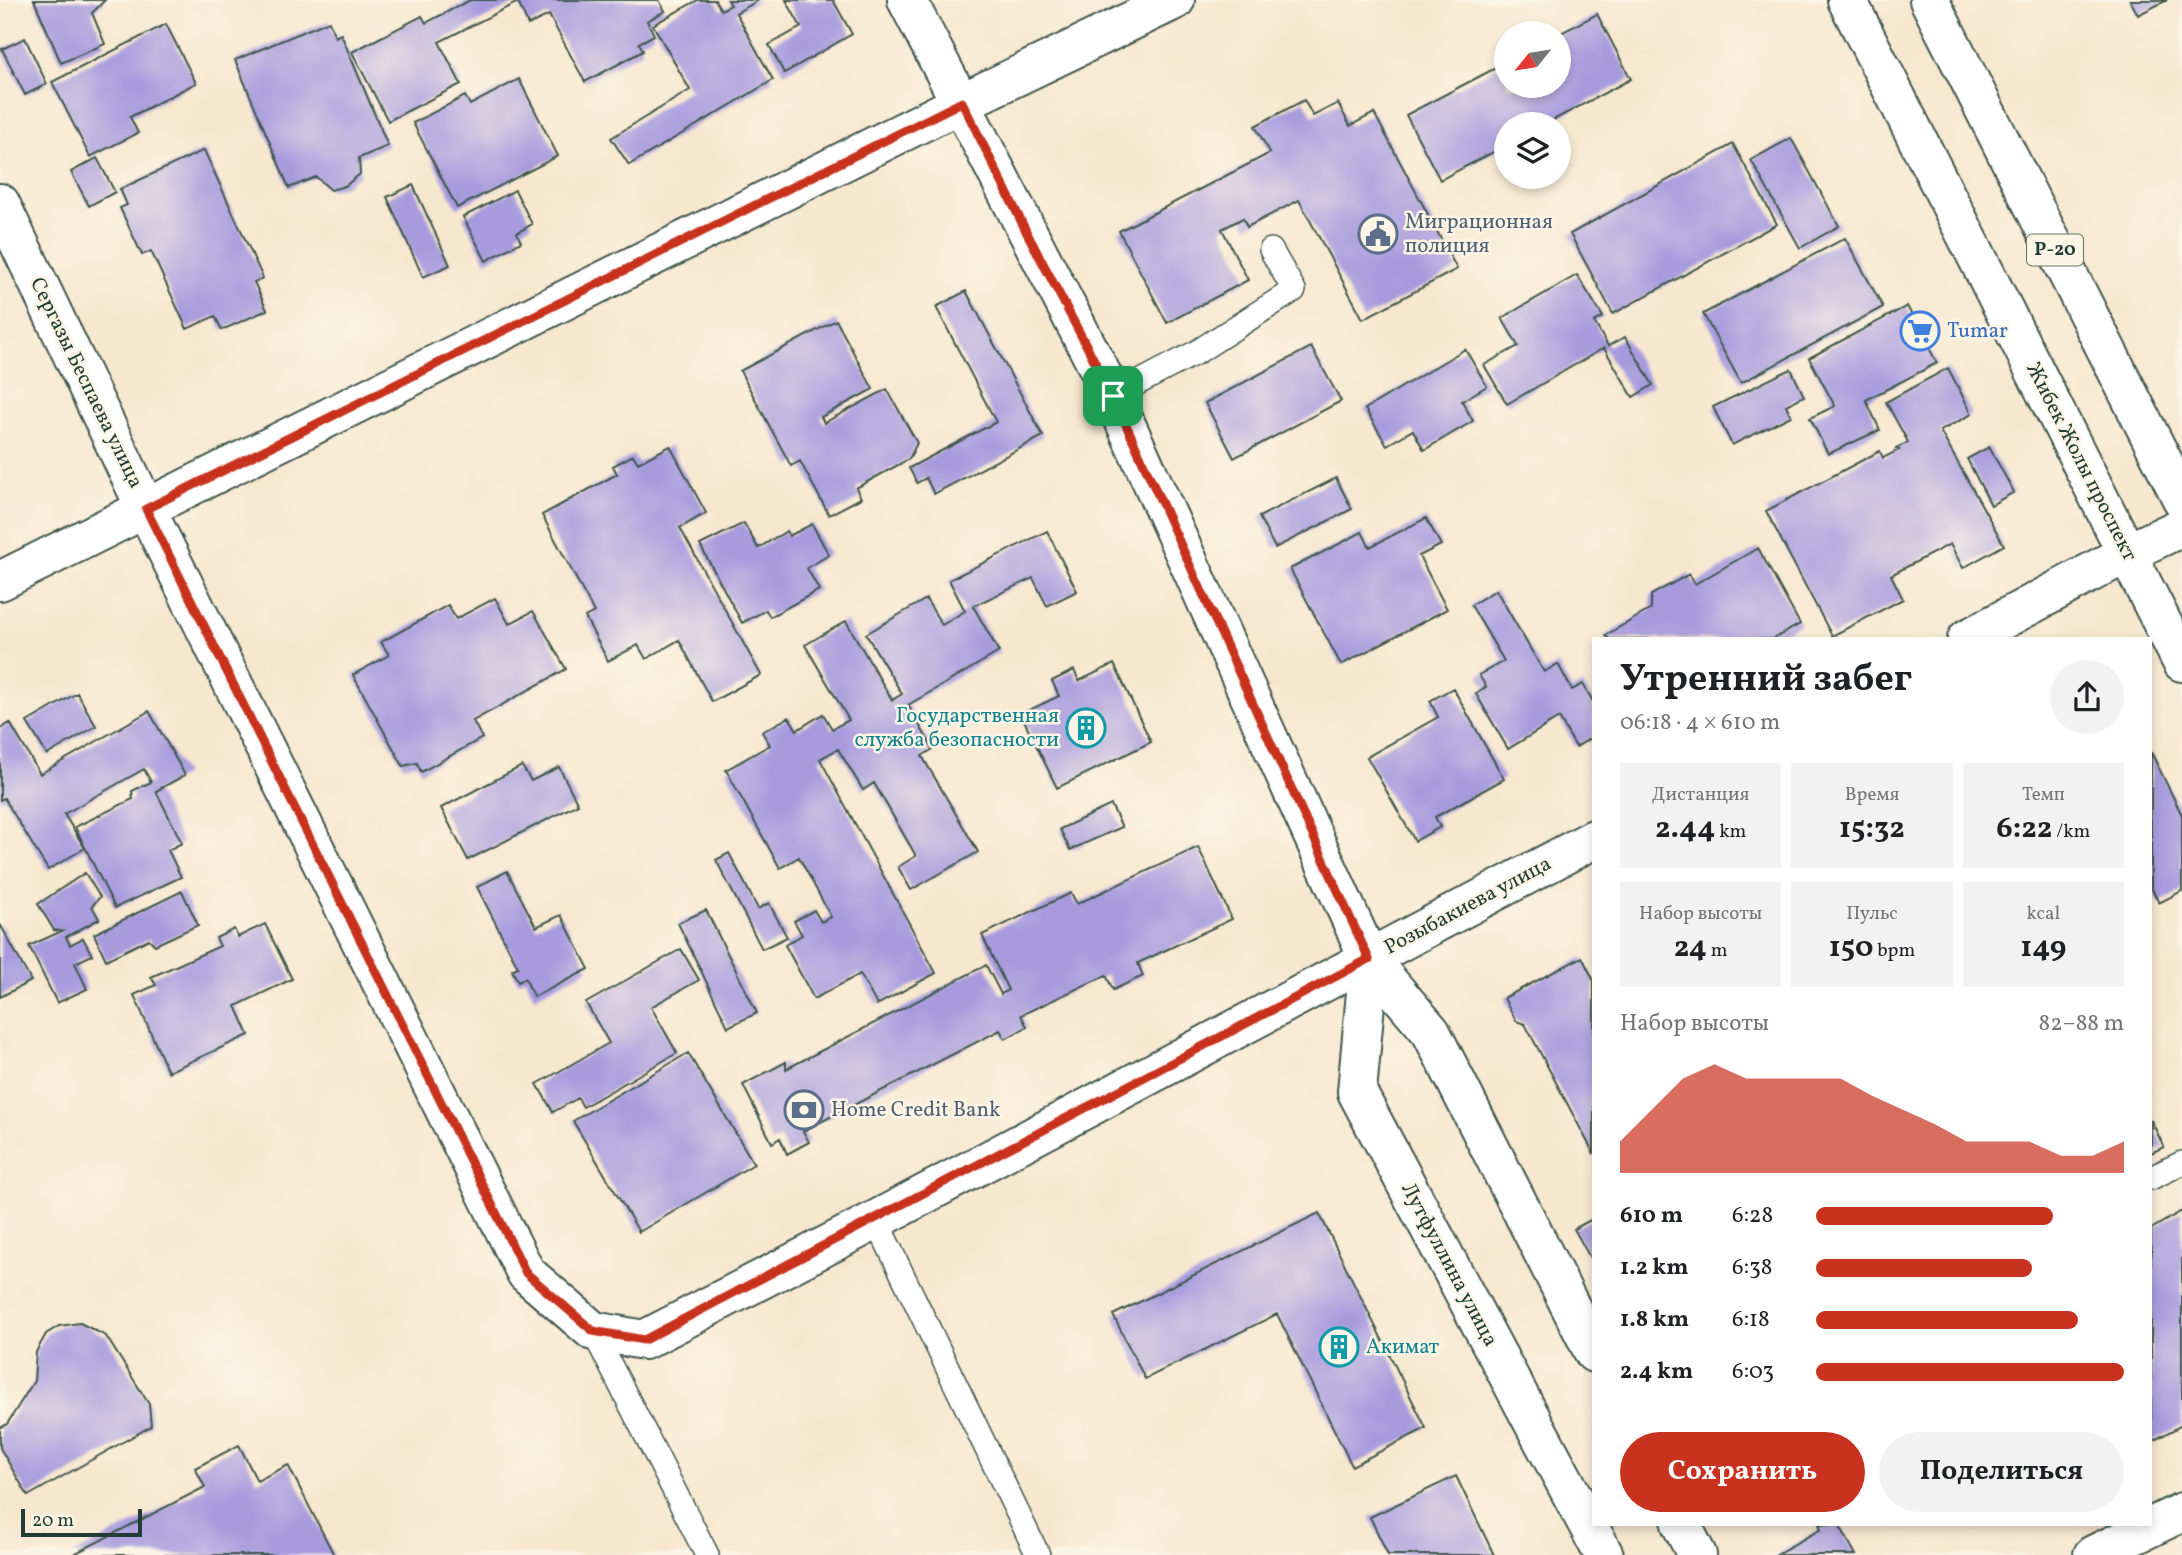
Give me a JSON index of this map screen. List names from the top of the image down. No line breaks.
{"streets":{"main road":["Р-20","Сергазы Беспаева улица","Жибек Жолы проспект","Розыбакиева улица","Лутфуллина улица"]},"crossings":[["Сергазы Беспаева улица","Розыбакиева улица"],["Розыбакиева улица","Лутфуллина улица"]],"places":{"public building":["Миграционная полиция"],"supermarket":["Tumar"],"building":["Государственная служба безопасности","Акимат"],"bank":["Home Credit Bank"]},"scale_bar":"20 m","north":"bottom left","page":{"heading":["Утренний забег","06:18 · 4 × 610 m"],"stats":[["Дистанция","2.44 km"],["Время","15:32"],["Темп","6:22 /km"],["Набор высоты","24 m"],["Пульс","150 bpm"],["kcal","149"]],"chart":["Набор высоты","82–88 m"],"list":[{"name":"610 m","note":"6:28"},{"name":"1.2 km","note":"6:38"},{"name":"1.8 km","note":"6:18"},{"name":"2.4 km","note":"6:03"}],"buttons":["Сохранить","Поделиться"],"scale":"20 m"}}
